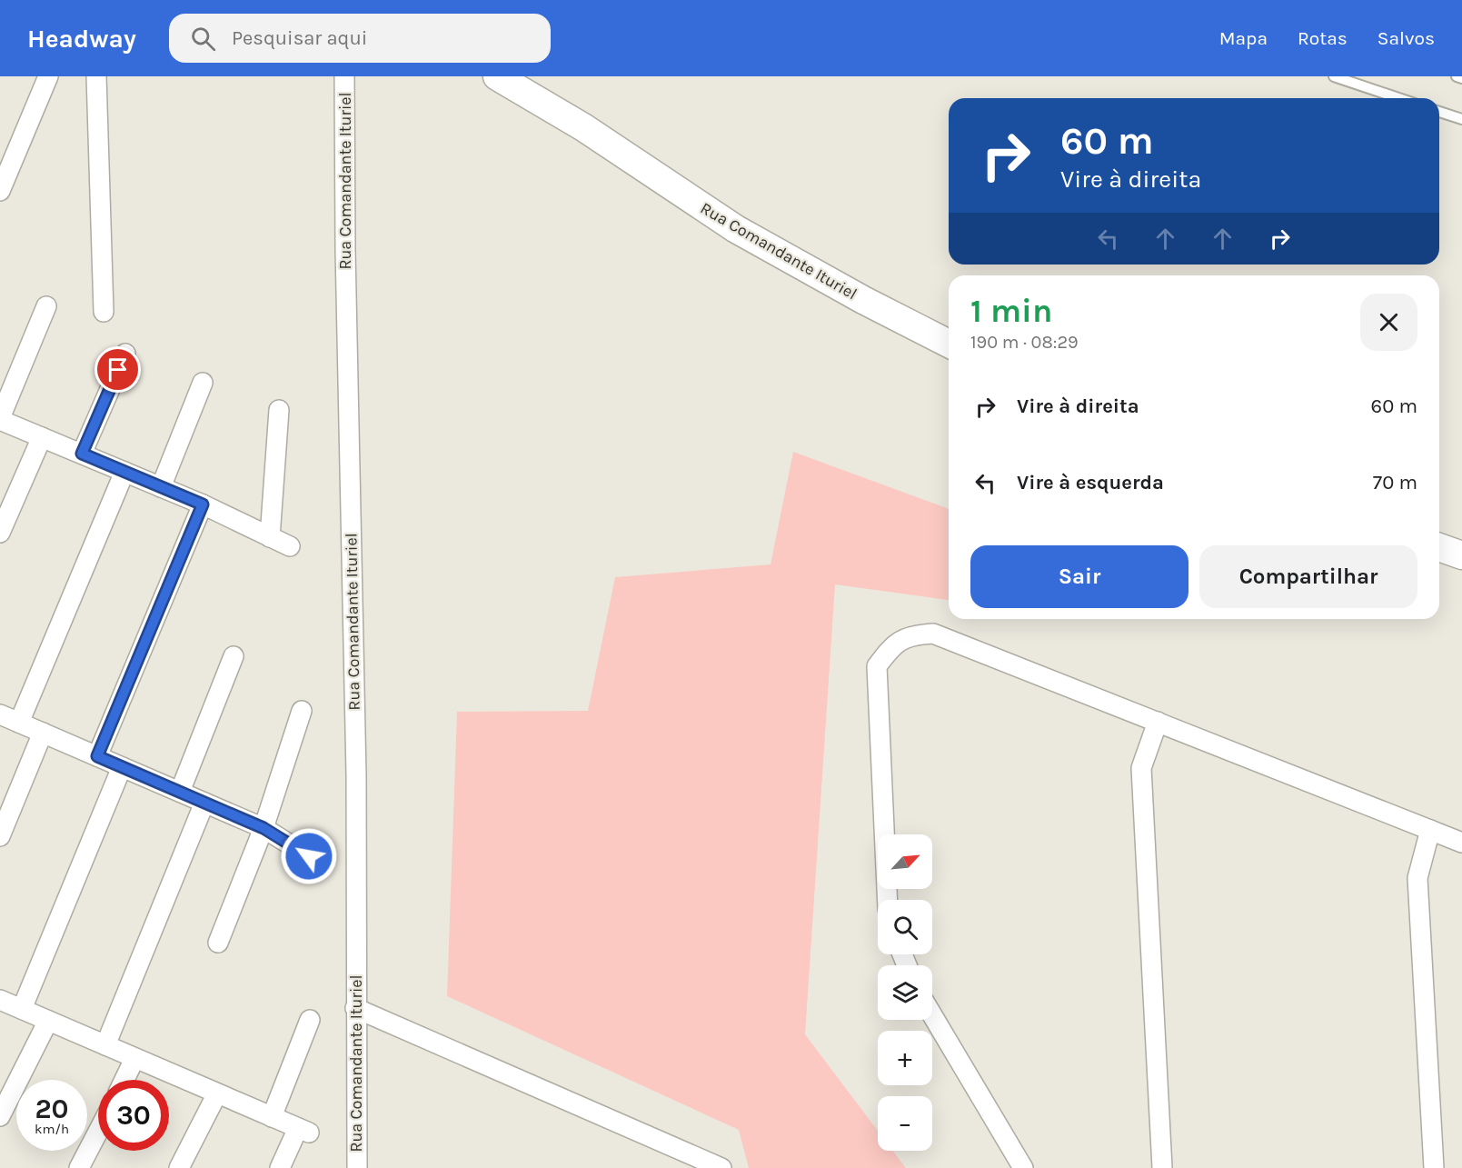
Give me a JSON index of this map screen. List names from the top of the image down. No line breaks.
{"streets":{"street":["Rua Comandante Ituriel"]},"north":"top right","page":{"header":"Headway","search":"Pesquisar aqui","nav":["Mapa","Rotas","Salvos"],"turn":["60 m","Vire à direita"],"heading":["1 min","190 m · 08:29"],"list":[{"name":"Vire à direita","value":"60 m"},{"name":"Vire à esquerda","value":"70 m"}],"buttons":["Sair","Compartilhar"],"map_buttons":["+","−"],"speed":"20 km/h","limit":"30"}}
